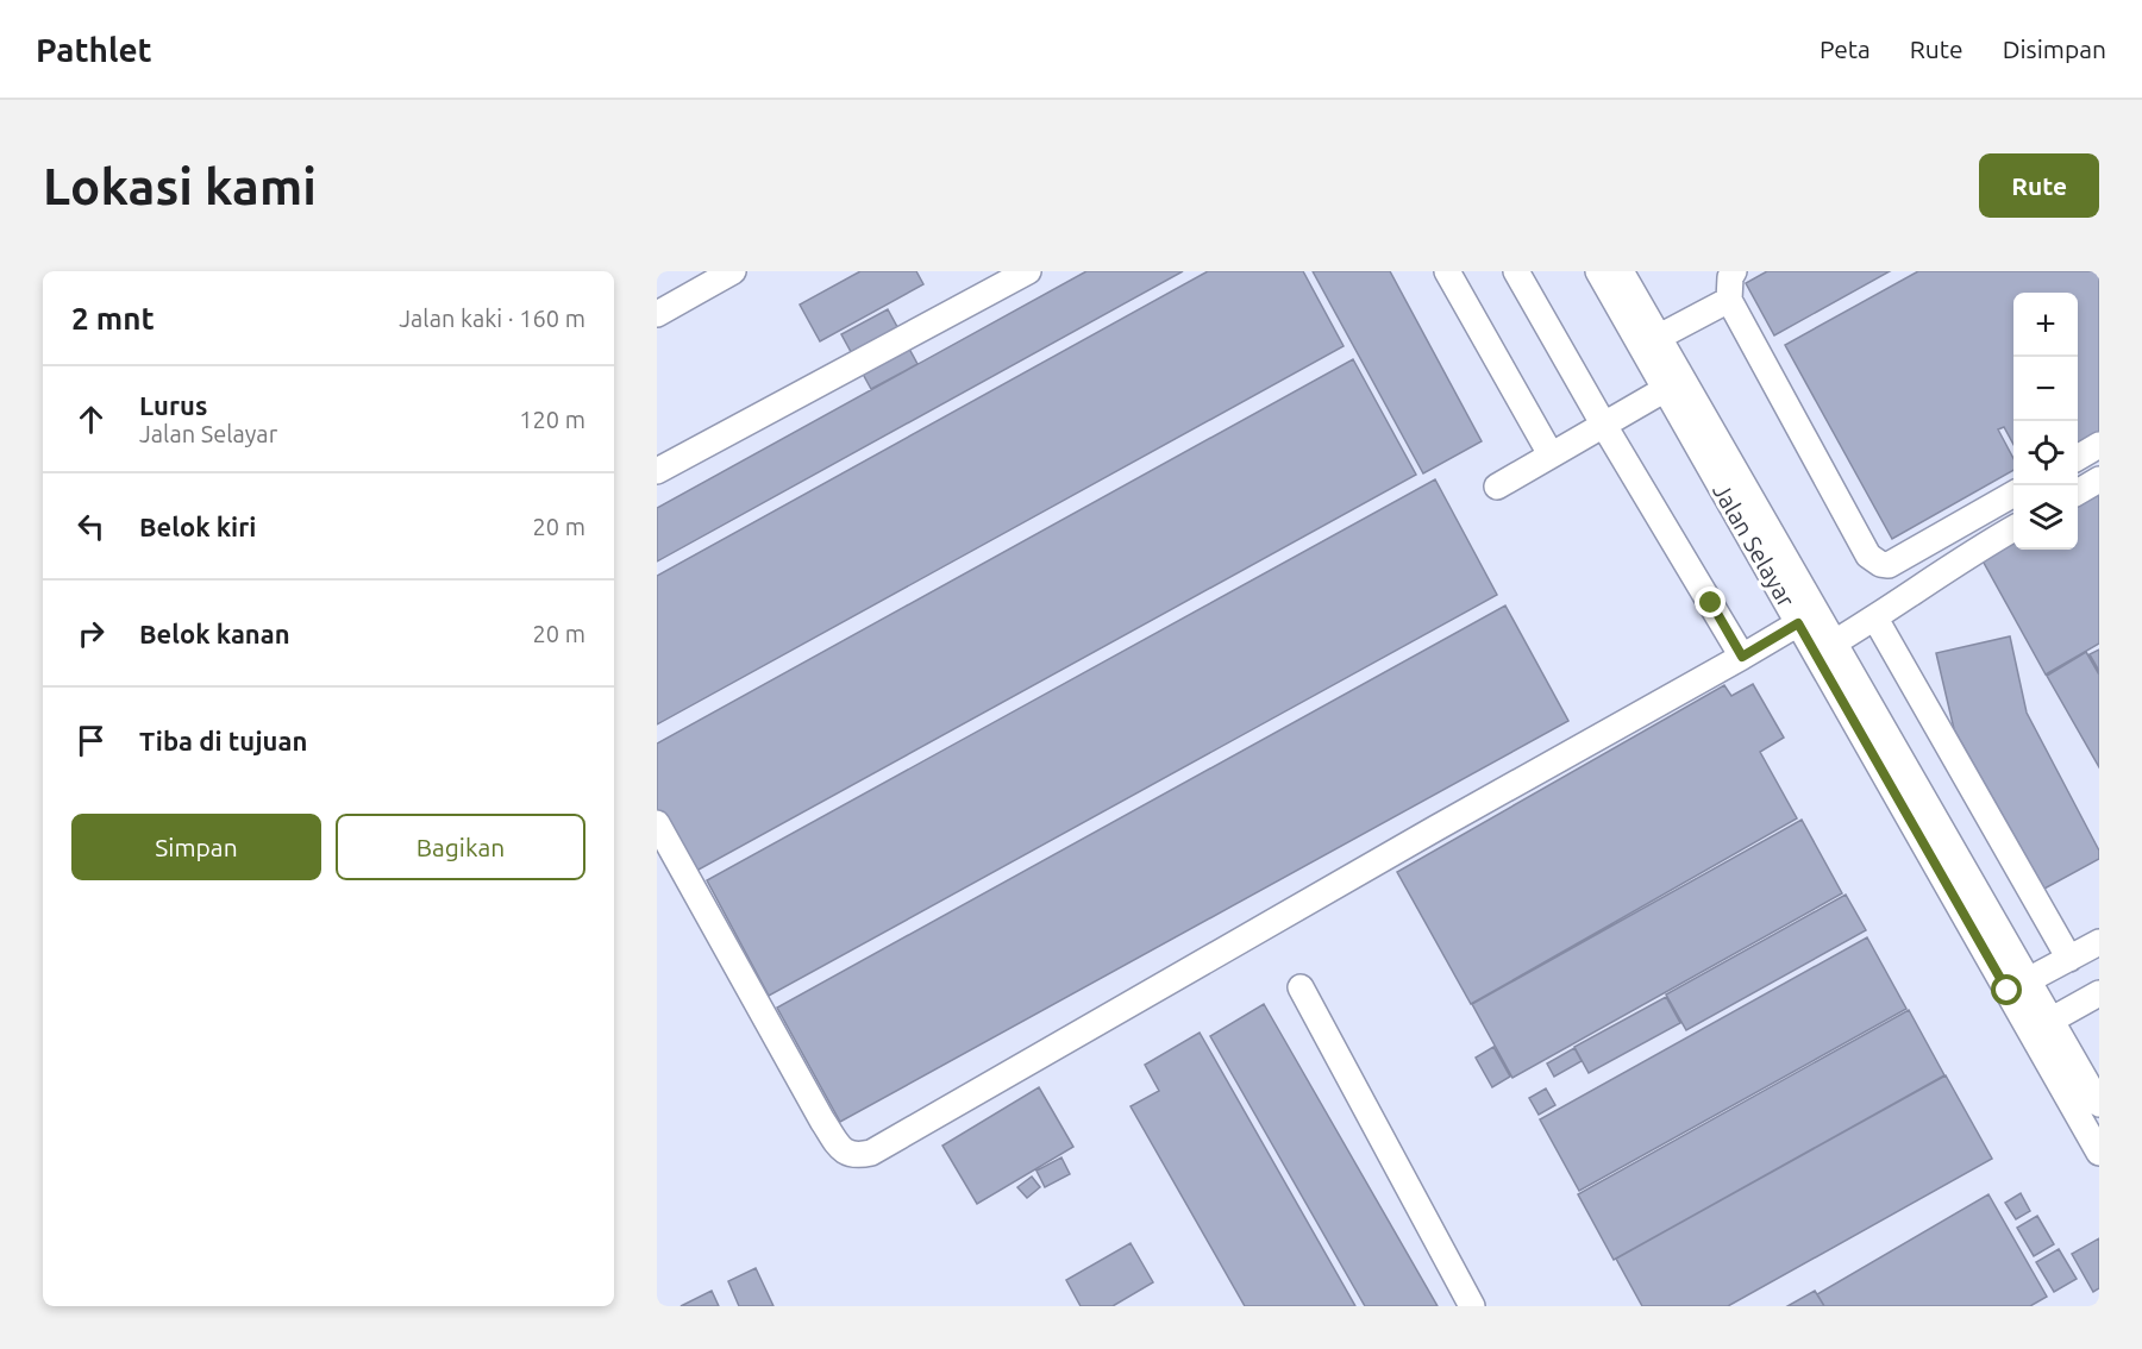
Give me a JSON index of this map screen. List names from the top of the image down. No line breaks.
{"streets":{"street":["Jalan Selayar"]},"page":{"header":"Pathlet","nav":["Peta","Rute","Disimpan"],"buttons":["Rute",["Simpan","Bagikan"]],"title":"Lokasi kami","heading":["2 mnt","Jalan kaki · 160 m"],"map_buttons":["+","−"],"list":[["Lurus","Jalan Selayar","120 m"],["Belok kiri","20 m"],["Belok kanan","20 m"],"Tiba di tujuan"]}}
